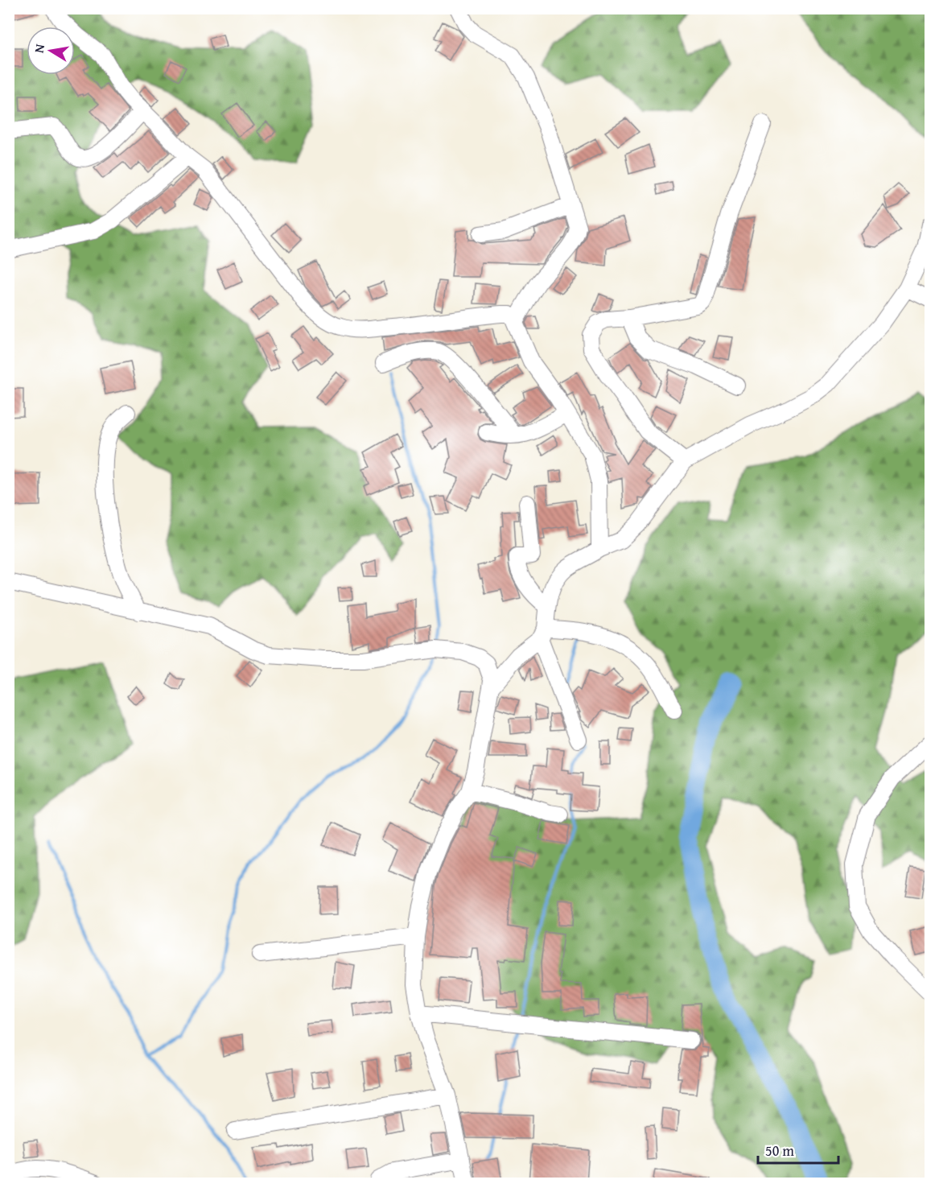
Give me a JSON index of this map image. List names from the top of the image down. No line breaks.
{"scale_bar":"50 m","north":"left"}
